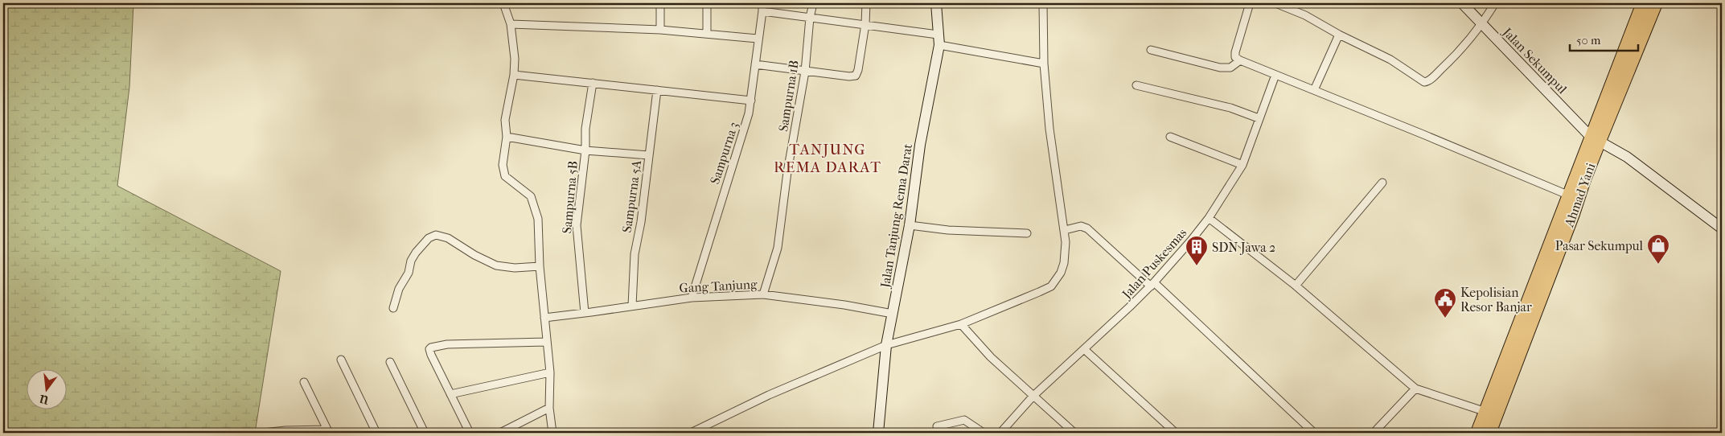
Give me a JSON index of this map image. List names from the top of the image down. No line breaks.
{"streets":{"highway":["Ahmad Yani"],"street":["Jalan Sekumpul","Sampurna 1B","Sampurna 3","Sampurna 5A","Sampurna 5B","Jalan Tanjung Rema Darat","Jalan Puskesmas","Gang Tanjung"]},"crossings":[["Jalan Sekumpul","Ahmad Yani"],["Sampurna 1B","Gang Tanjung"],["Sampurna 3","Gang Tanjung"],["Sampurna 5A","Gang Tanjung"],["Sampurna 5B","Gang Tanjung"],["Jalan Tanjung Rema Darat","Gang Tanjung"]],"districts":["TANJUNG REMA DARAT"],"places":{"shop":["Pasar Sekumpul"],"building":["SDN Jawa 2"],"public building":["Kepolisian Resor Banjar"]},"scale_bar":"50 m","north":"bottom"}
